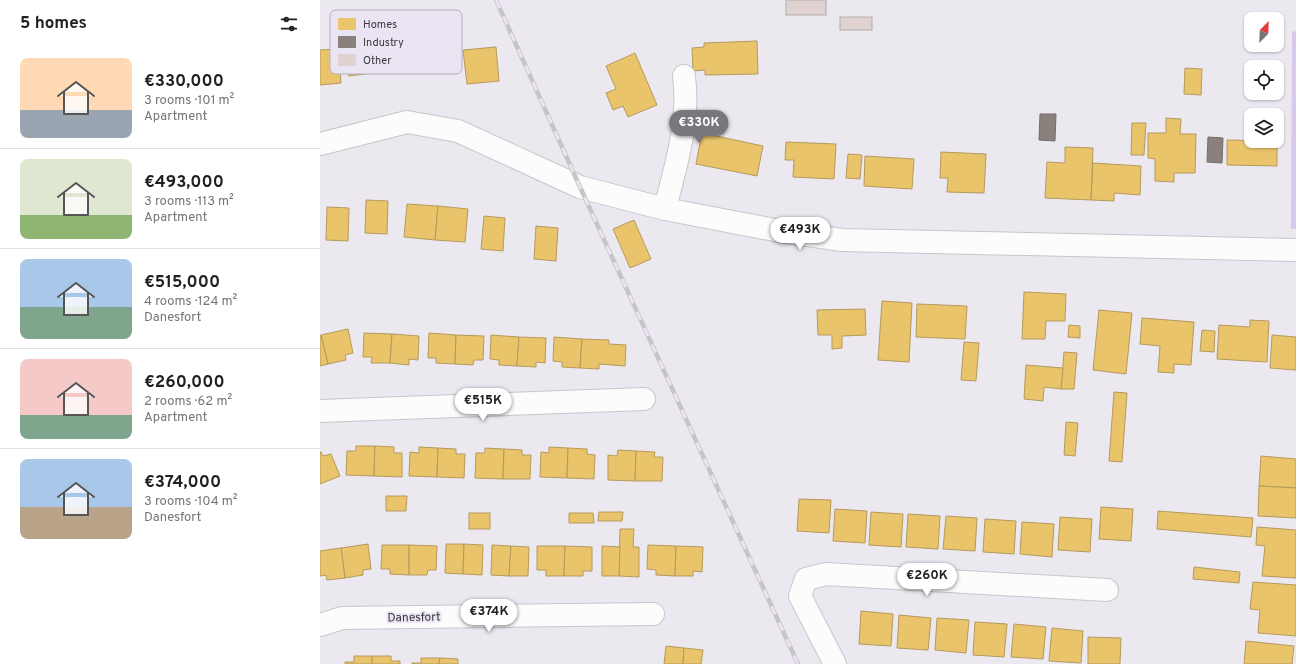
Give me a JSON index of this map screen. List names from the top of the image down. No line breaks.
{"streets":{"street":["Danesfort"]},"legend":["Homes","Industry","Other"],"north":"top right","page":{"heading":"5 homes","list":[{"name":"€330,000","note":"3 rooms · 101 m² · Apartment"},{"name":"€493,000","note":"3 rooms · 113 m² · Apartment"},{"name":"€515,000","note":"4 rooms · 124 m² · Danesfort"},{"name":"€260,000","note":"2 rooms · 62 m² · Apartment"},{"name":"€374,000","note":"3 rooms · 104 m² · Danesfort"}],"price":["€330K","€493K","€515K","€260K","€374K"]}}
